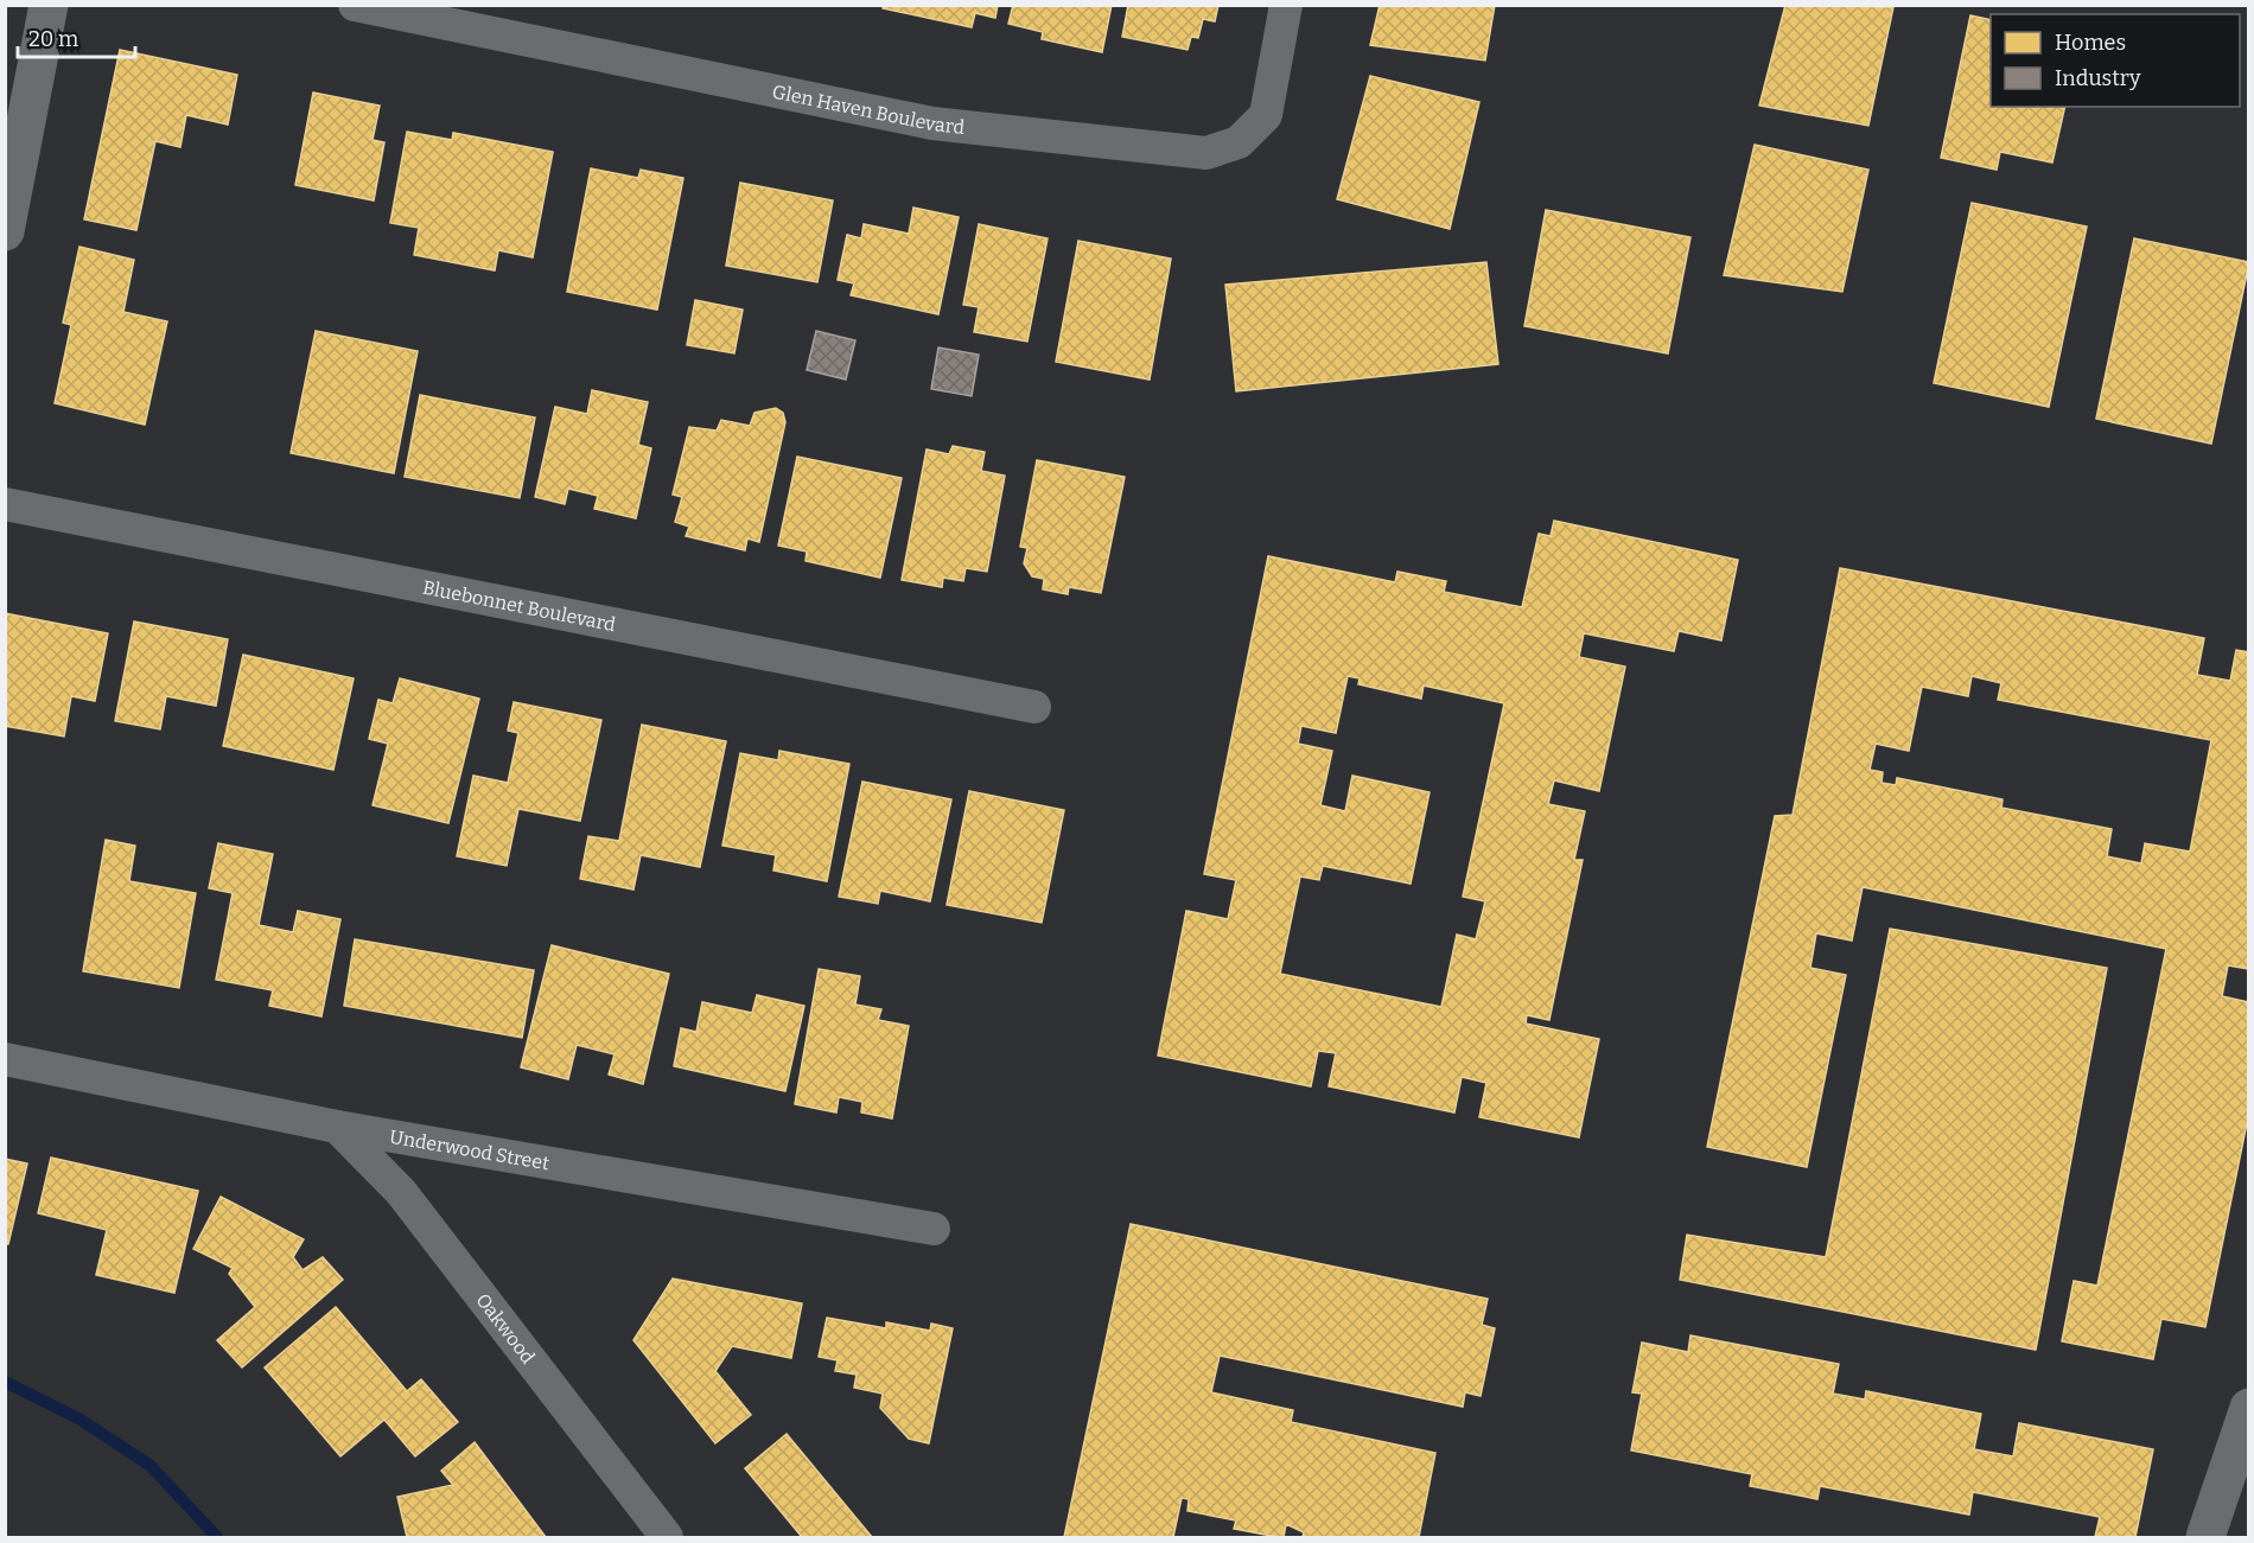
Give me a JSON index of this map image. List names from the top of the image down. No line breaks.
{"streets":{"street":["Glen Haven Boulevard","Bluebonnet Boulevard","Underwood Street","Oakwood"]},"crossings":[["Underwood Street","Oakwood"]],"legend":["Homes","Industry"],"scale_bar":"20 m"}
